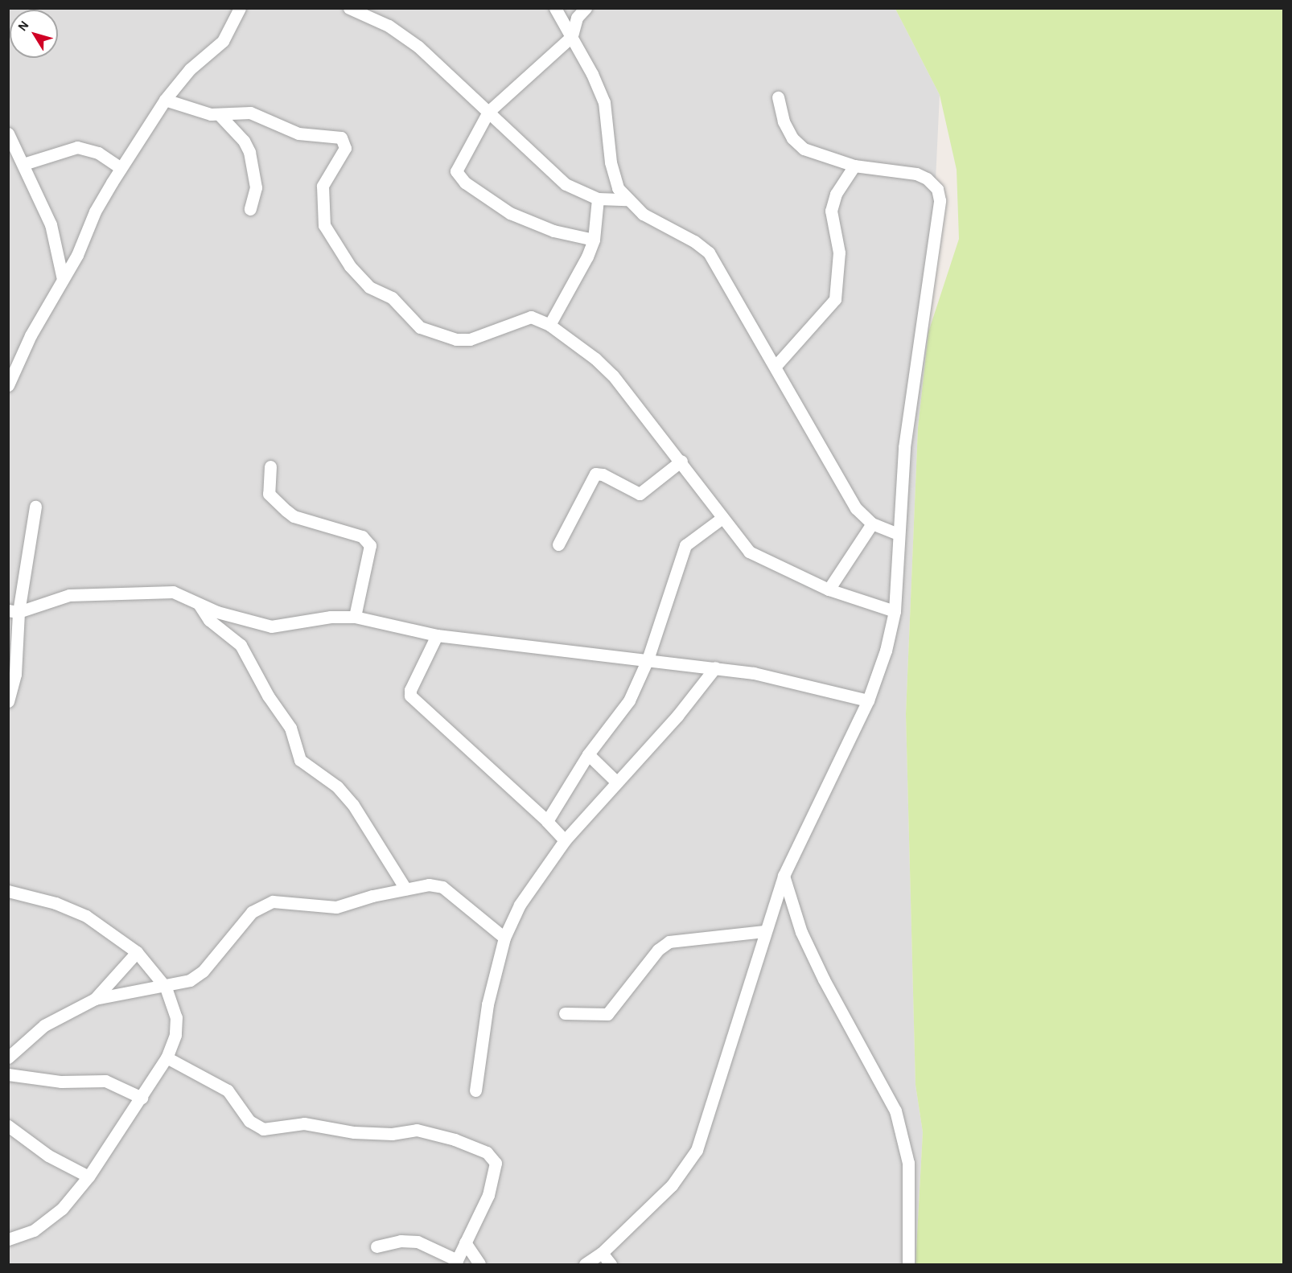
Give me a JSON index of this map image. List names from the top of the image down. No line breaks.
{"north":"top left"}
